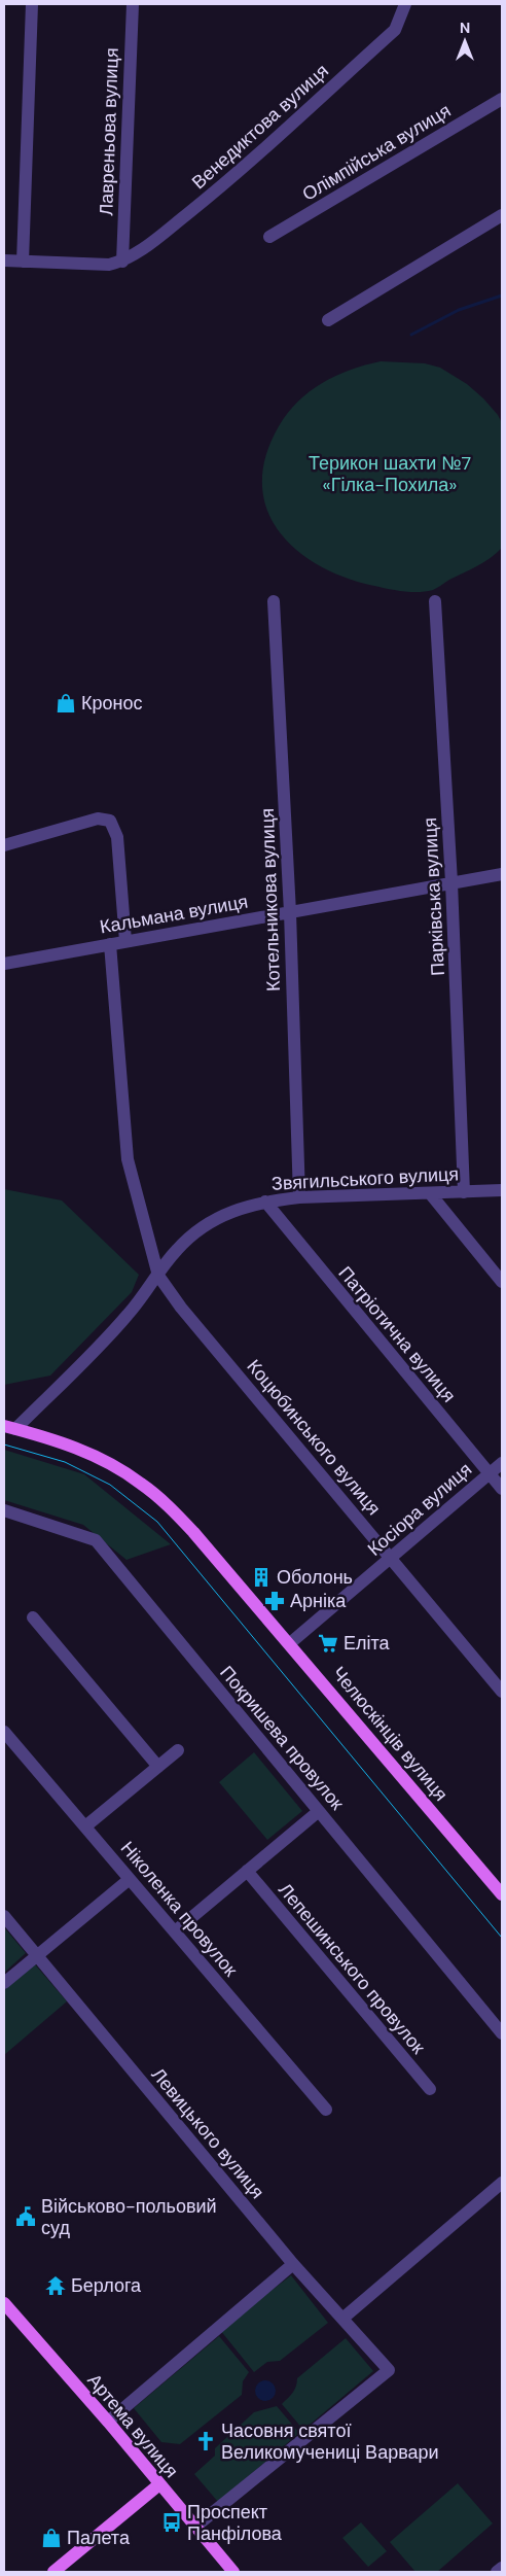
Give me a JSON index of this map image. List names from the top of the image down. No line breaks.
{"streets":{"main road":["Челюскінців вулиця","Артема вулиця"],"street":["Венедиктова вулиця","Лавреньова вулиця","Олімпійська вулиця","Парківська вулиця","Котельникова вулиця","Кальмана вулиця","Звягильського вулиця","Патріотична вулиця","Коцюбинського вулиця","Косіора вулиця","Покришева провулок","Ніколенка провулок","Лепешинського провулок","Левицького вулиця"]},"crossings":[["Венедиктова вулиця","Лавреньова вулиця"],["Парківська вулиця","Кальмана вулиця"],["Парківська вулиця","Звягильського вулиця"],["Котельникова вулиця","Кальмана вулиця"],["Котельникова вулиця","Звягильського вулиця"],["Звягильського вулиця","Патріотична вулиця"],["Звягильського вулиця","Коцюбинського вулиця"],["Звягильського вулиця","Челюскінців вулиця"],["Патріотична вулиця","Косіора вулиця"],["Коцюбинського вулиця","Косіора вулиця"],["Косіора вулиця","Челюскінців вулиця"],["Левицького вулиця","Артема вулиця"]],"parks":["Терикон шахти №7 «Гілка-Похила»"],"places":{"shop":["Кронос","Палета"],"building":["Оболонь"],"pharmacy":["Арніка"],"supermarket":["Еліта"],"public building":["Військово-польовий суд"],"temple":["Берлога"],"church":["Часовня святої Великомучениці Варвари"],"bus stop":["Проспект Панфілова"]},"north":"top"}
